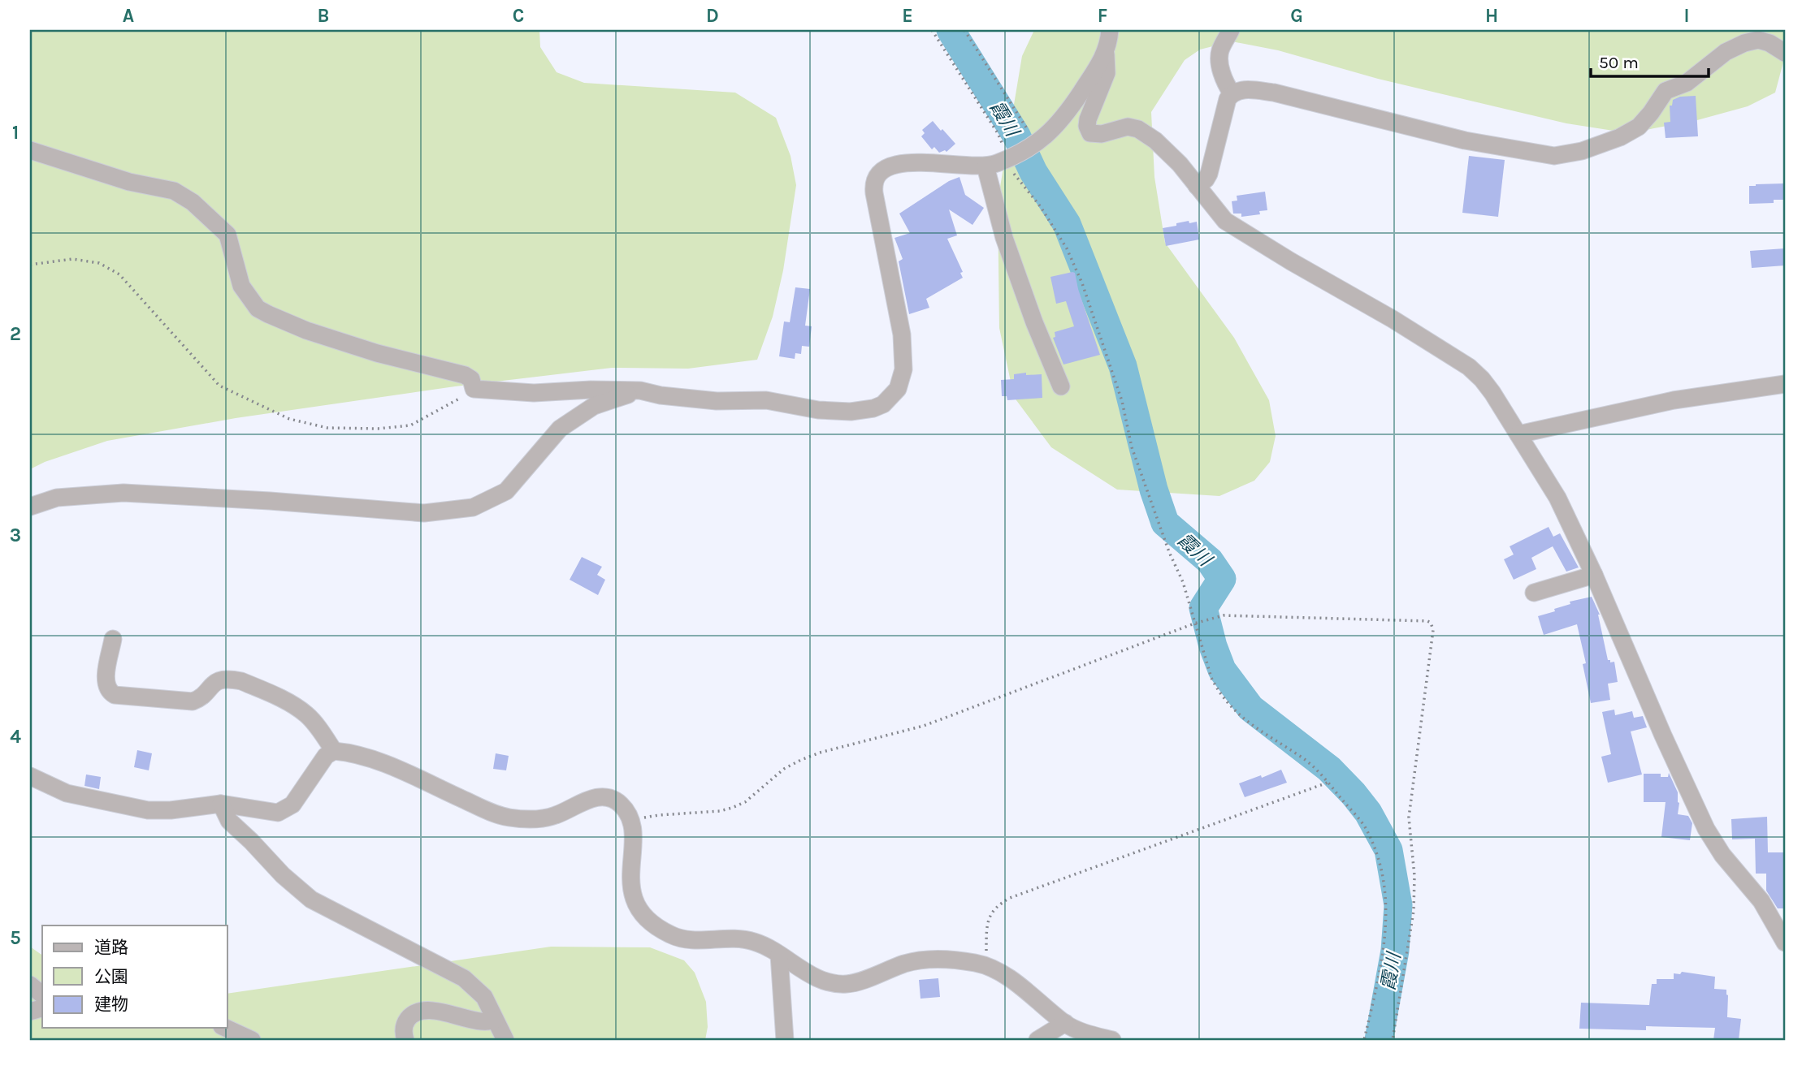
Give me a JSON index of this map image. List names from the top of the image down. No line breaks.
{"water":["霞川"],"legend":["道路","公園","建物"],"scale_bar":"50 m","grid":{"columns":["A","B","C","D","E","F","G","H","I"],"rows":["1","2","3","4","5"]}}
